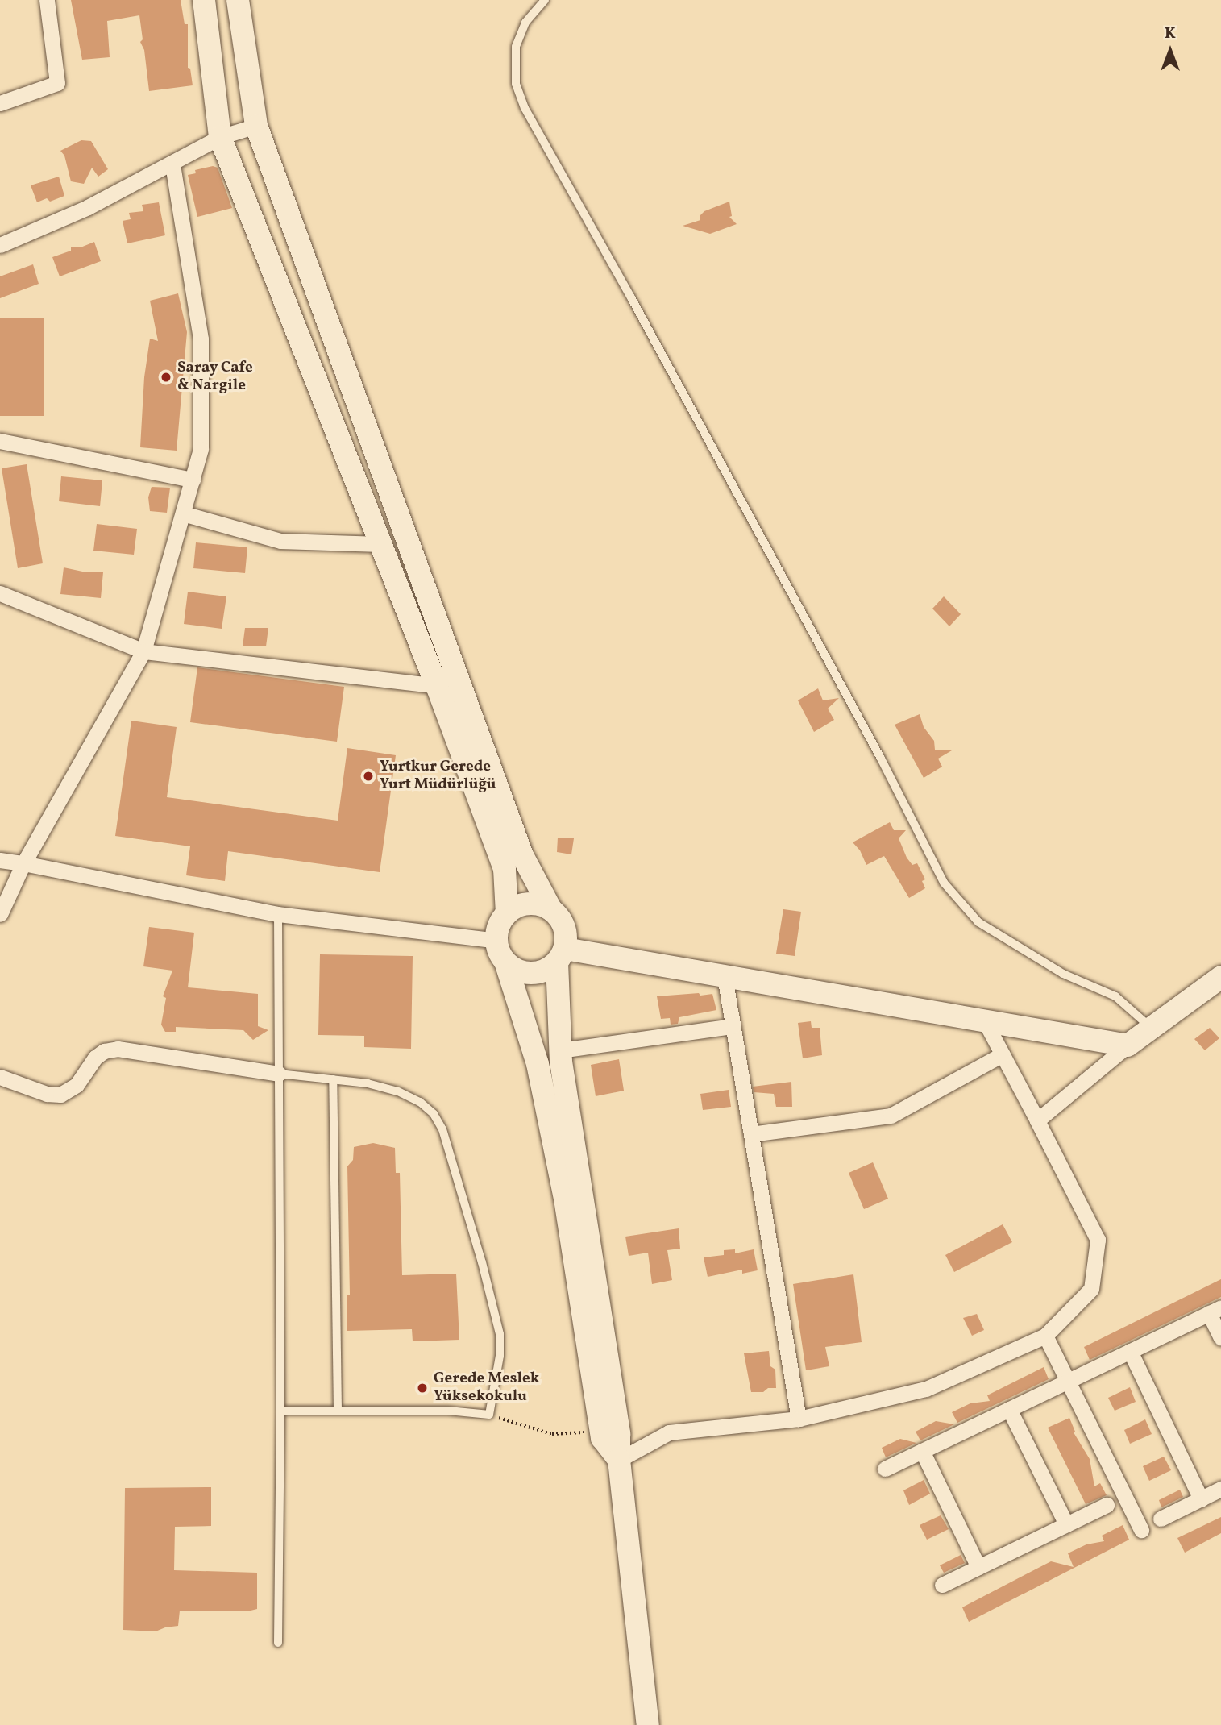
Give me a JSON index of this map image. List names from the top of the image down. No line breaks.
{"places":["Saray Cafe & Nargile","Yurtkur Gerede Yurt Müdürlüğü","Gerede Meslek Yüksekokulu"],"north":"top"}
